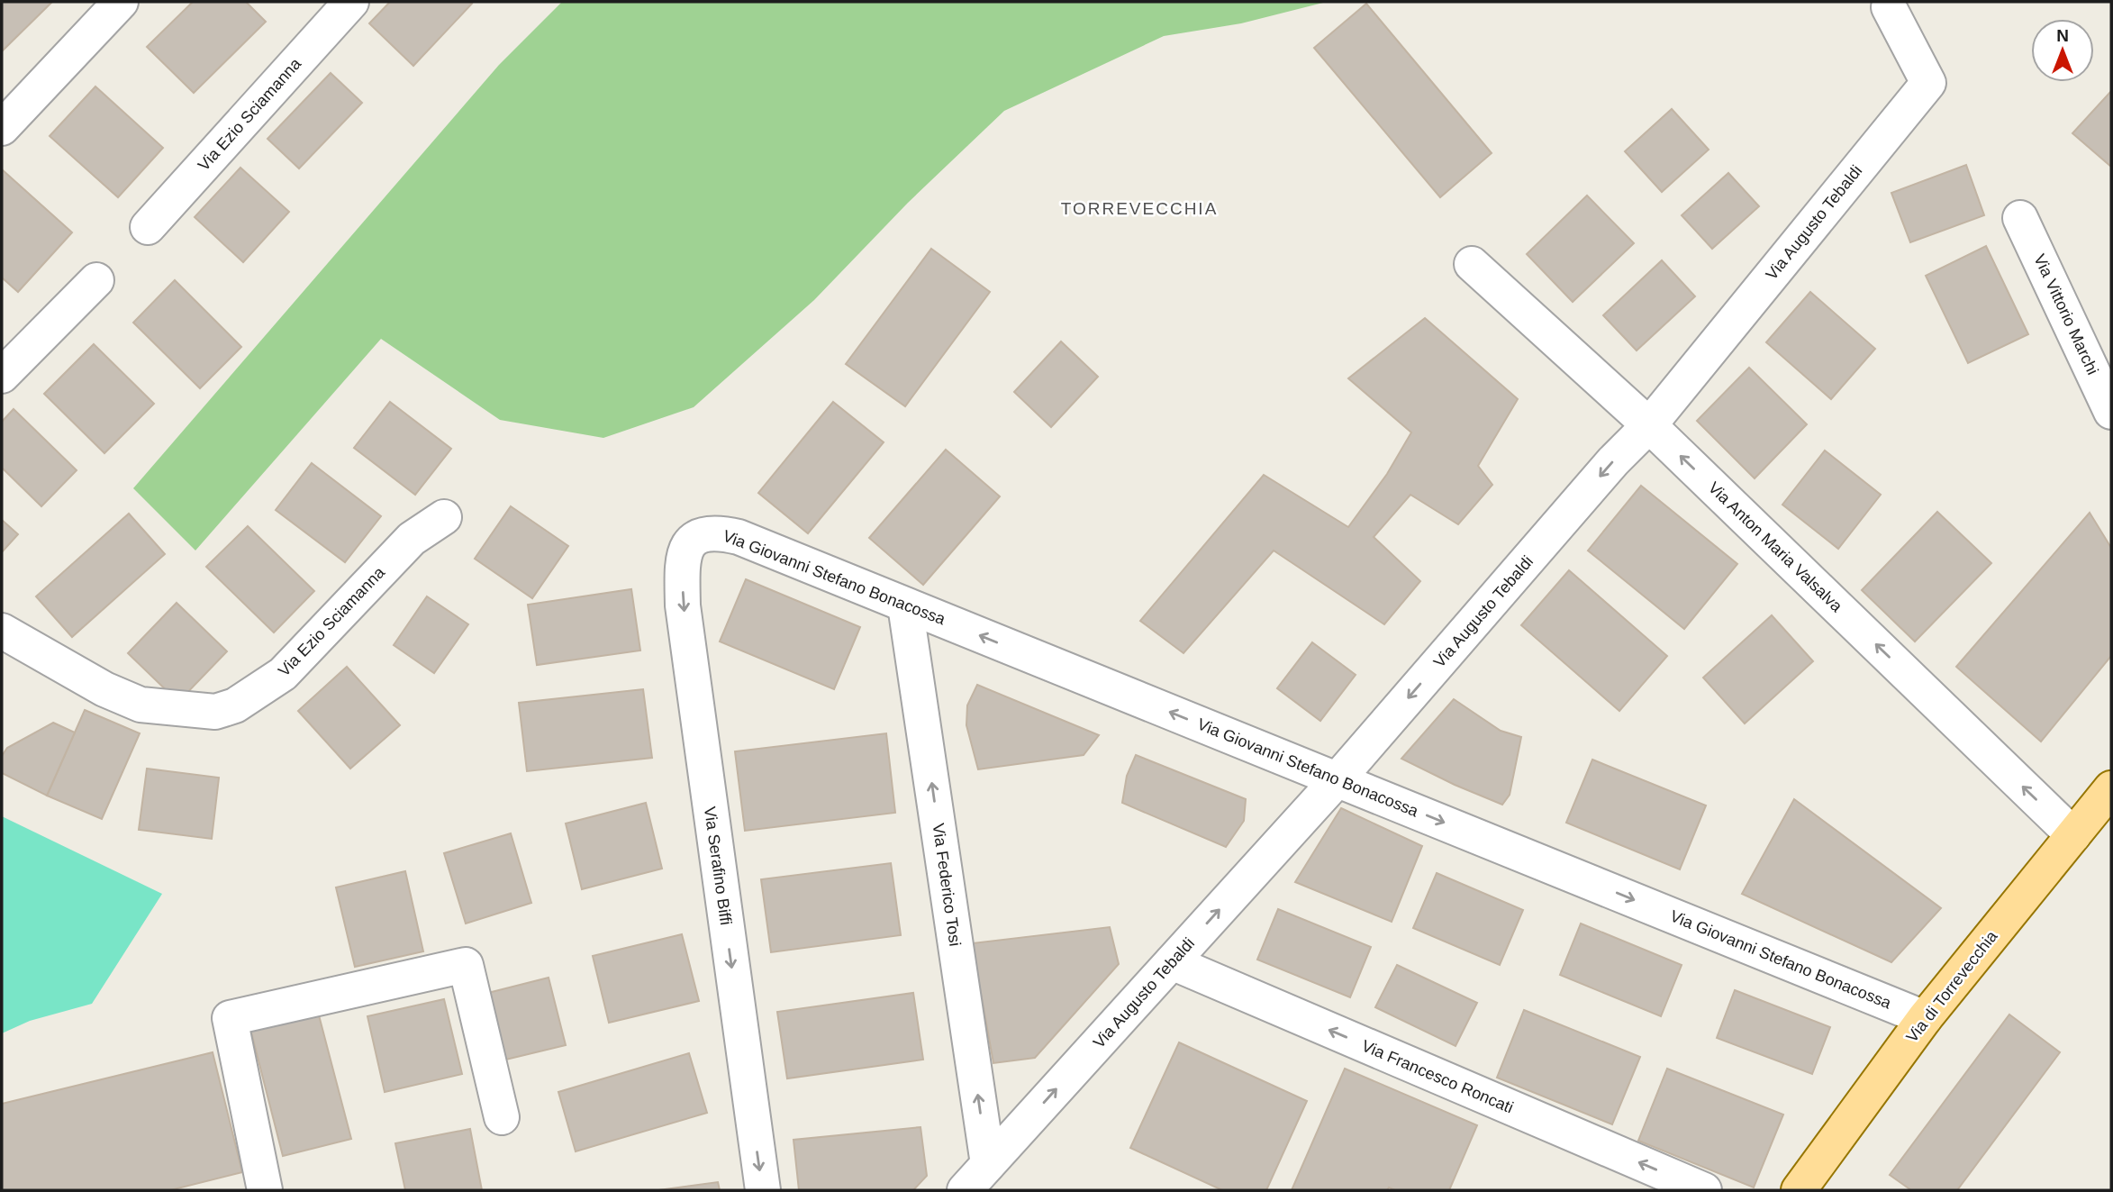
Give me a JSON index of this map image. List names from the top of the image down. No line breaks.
{"streets":{"main road":["Via di Torrevecchia"],"street":["Via Ezio Sciamanna","Via Augusto Tebaldi","Via Vittorio Marchi","Via Anton Maria Valsalva","Via Giovanni Stefano Bonacossa","Via Serafino Biffi","Via Federico Tosi","Via Francesco Roncati"]},"crossings":[["Via Augusto Tebaldi","Via Anton Maria Valsalva"],["Via Augusto Tebaldi","Via Giovanni Stefano Bonacossa"],["Via Augusto Tebaldi","Via Federico Tosi"],["Via Augusto Tebaldi","Via Francesco Roncati"],["Via Anton Maria Valsalva","Via di Torrevecchia"],["Via Giovanni Stefano Bonacossa","Via Serafino Biffi"],["Via Giovanni Stefano Bonacossa","Via Federico Tosi"],["Via Giovanni Stefano Bonacossa","Via di Torrevecchia"]],"one_way":["Via Anton Maria Valsalva","Via Serafino Biffi","Via Federico Tosi","Via Francesco Roncati"],"districts":["TORREVECCHIA"],"north":"top"}
